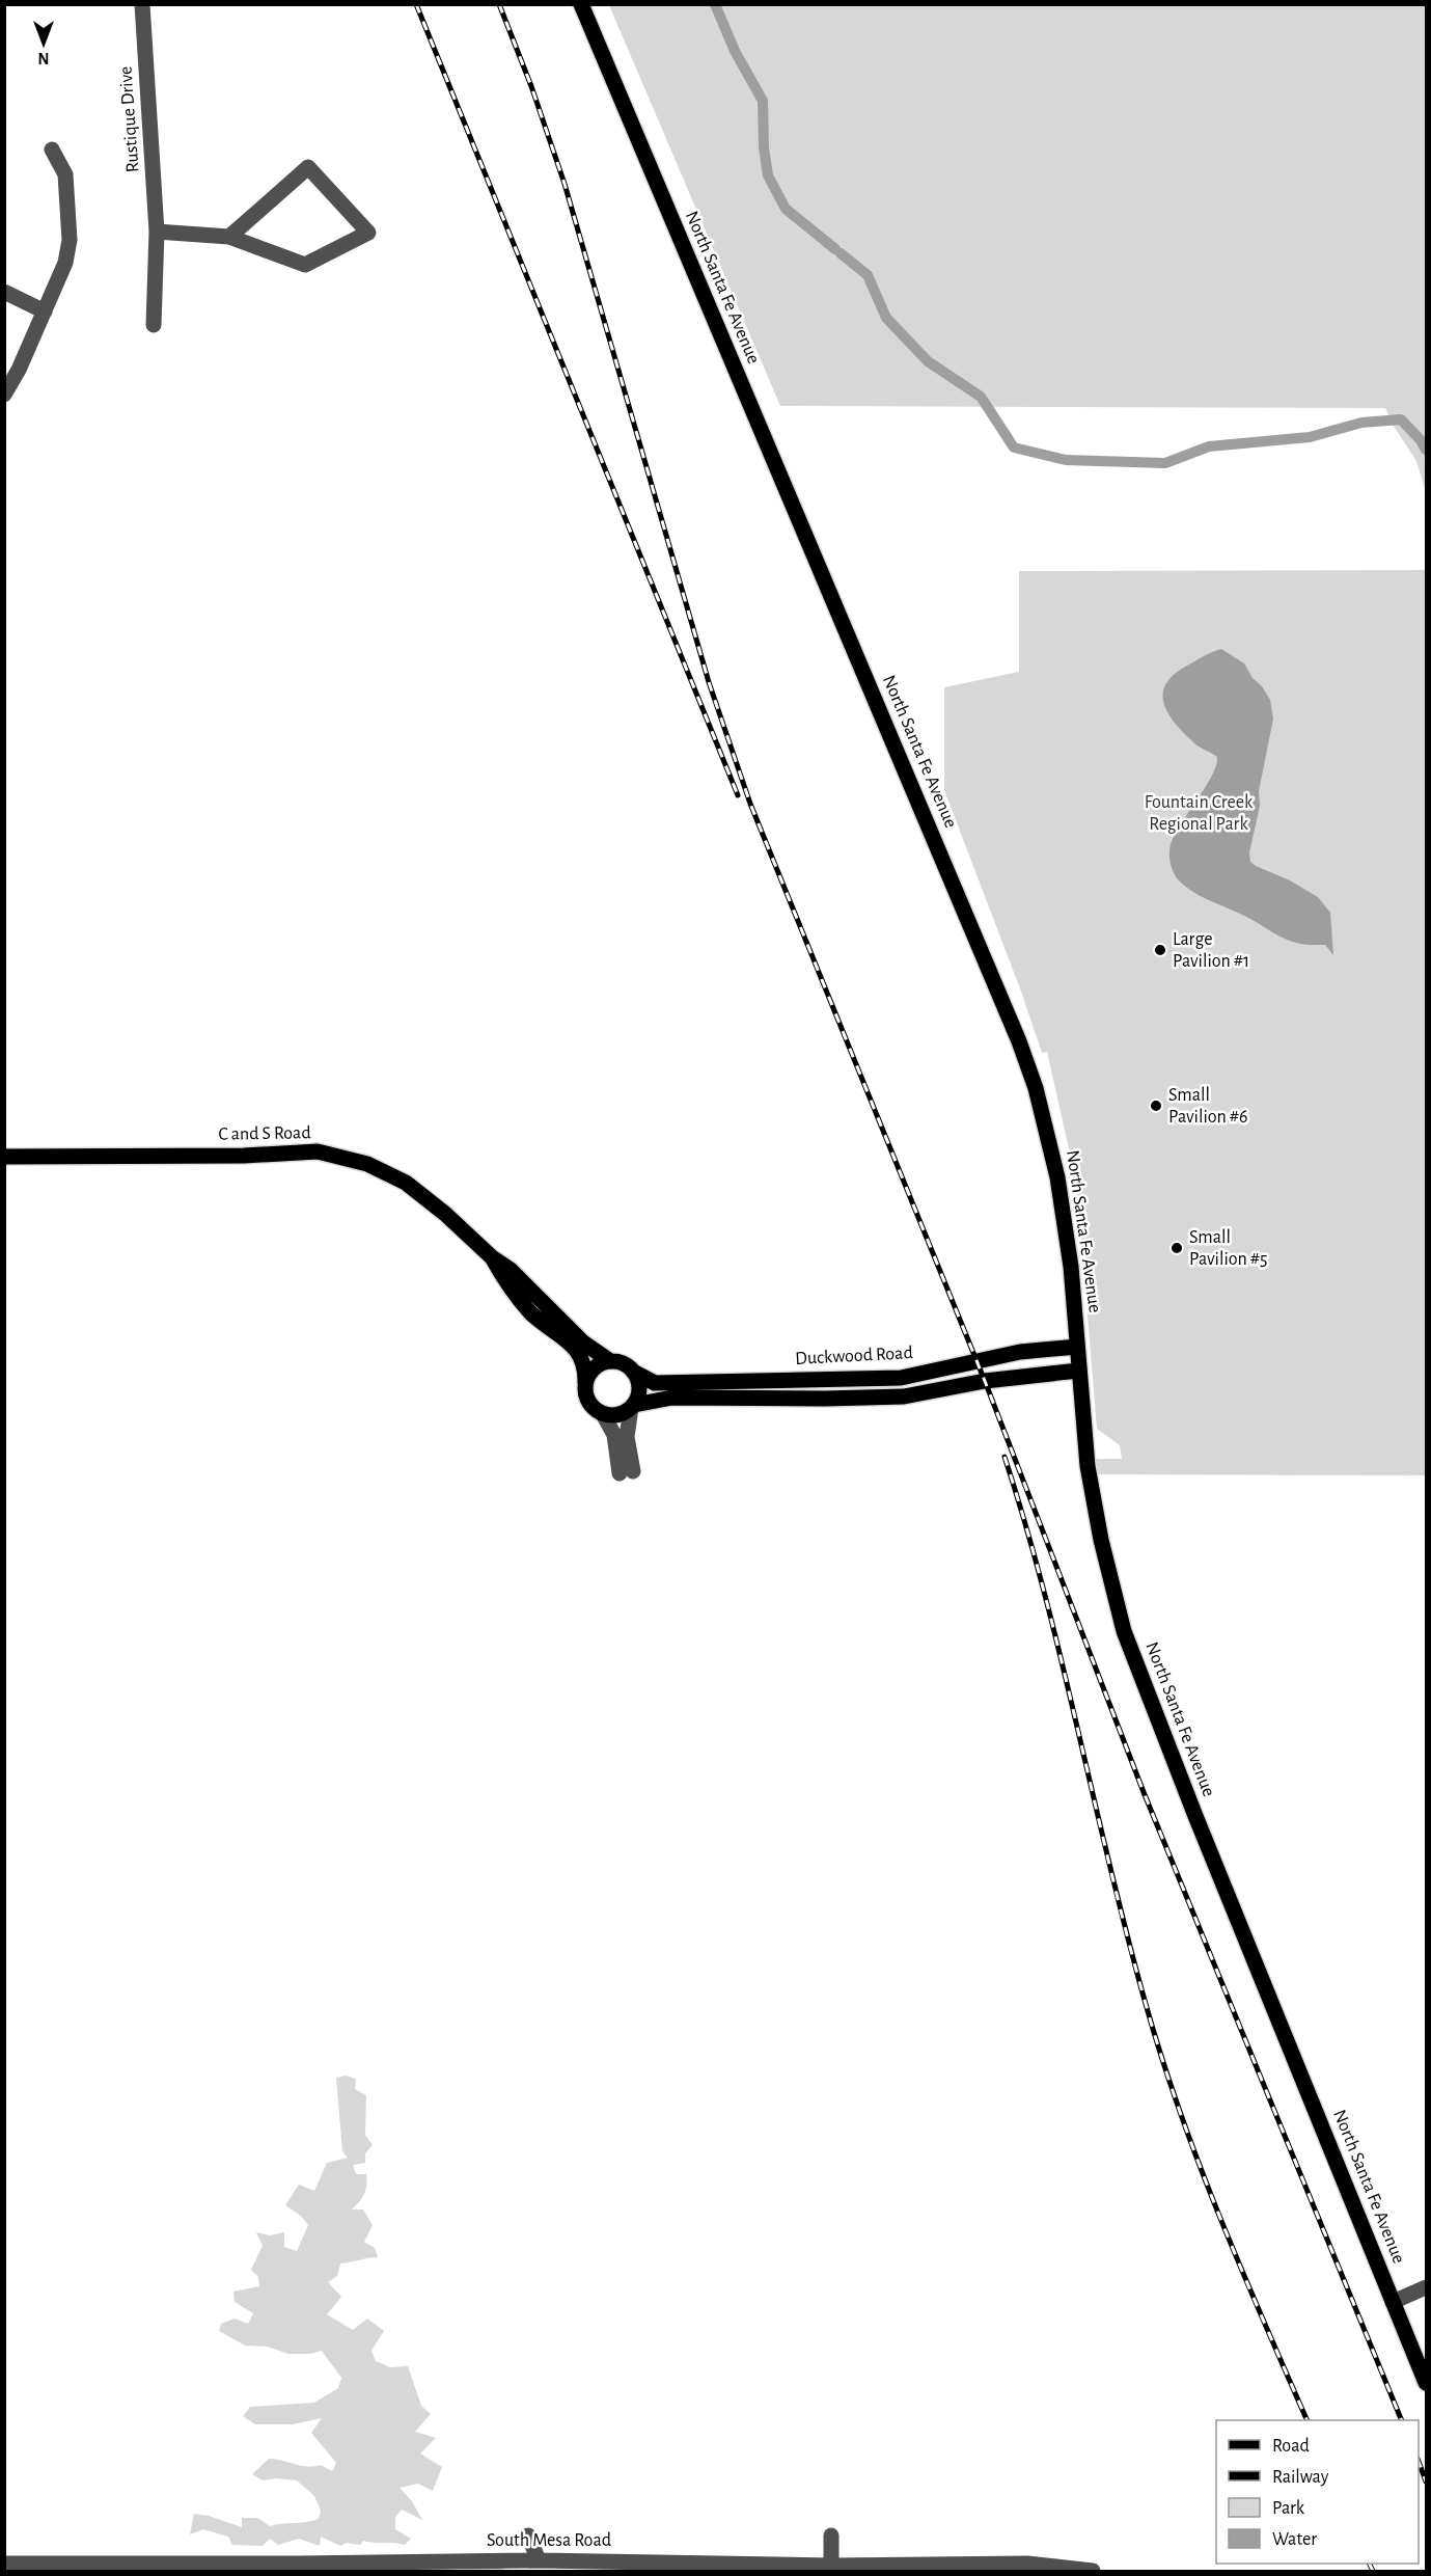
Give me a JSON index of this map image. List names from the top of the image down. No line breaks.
{"streets":{"main road":["North Santa Fe Avenue","C and S Road","Duckwood Road"],"street":["Rustique Drive","South Mesa Road"]},"crossings":[["North Santa Fe Avenue","Duckwood Road"],["C and S Road","Duckwood Road"]],"parks":["Fountain Creek Regional Park"],"places":["Large Pavilion #1","Small Pavilion #6","Small Pavilion #5"],"legend":["Road","Railway","Park","Water"],"north":"bottom"}
